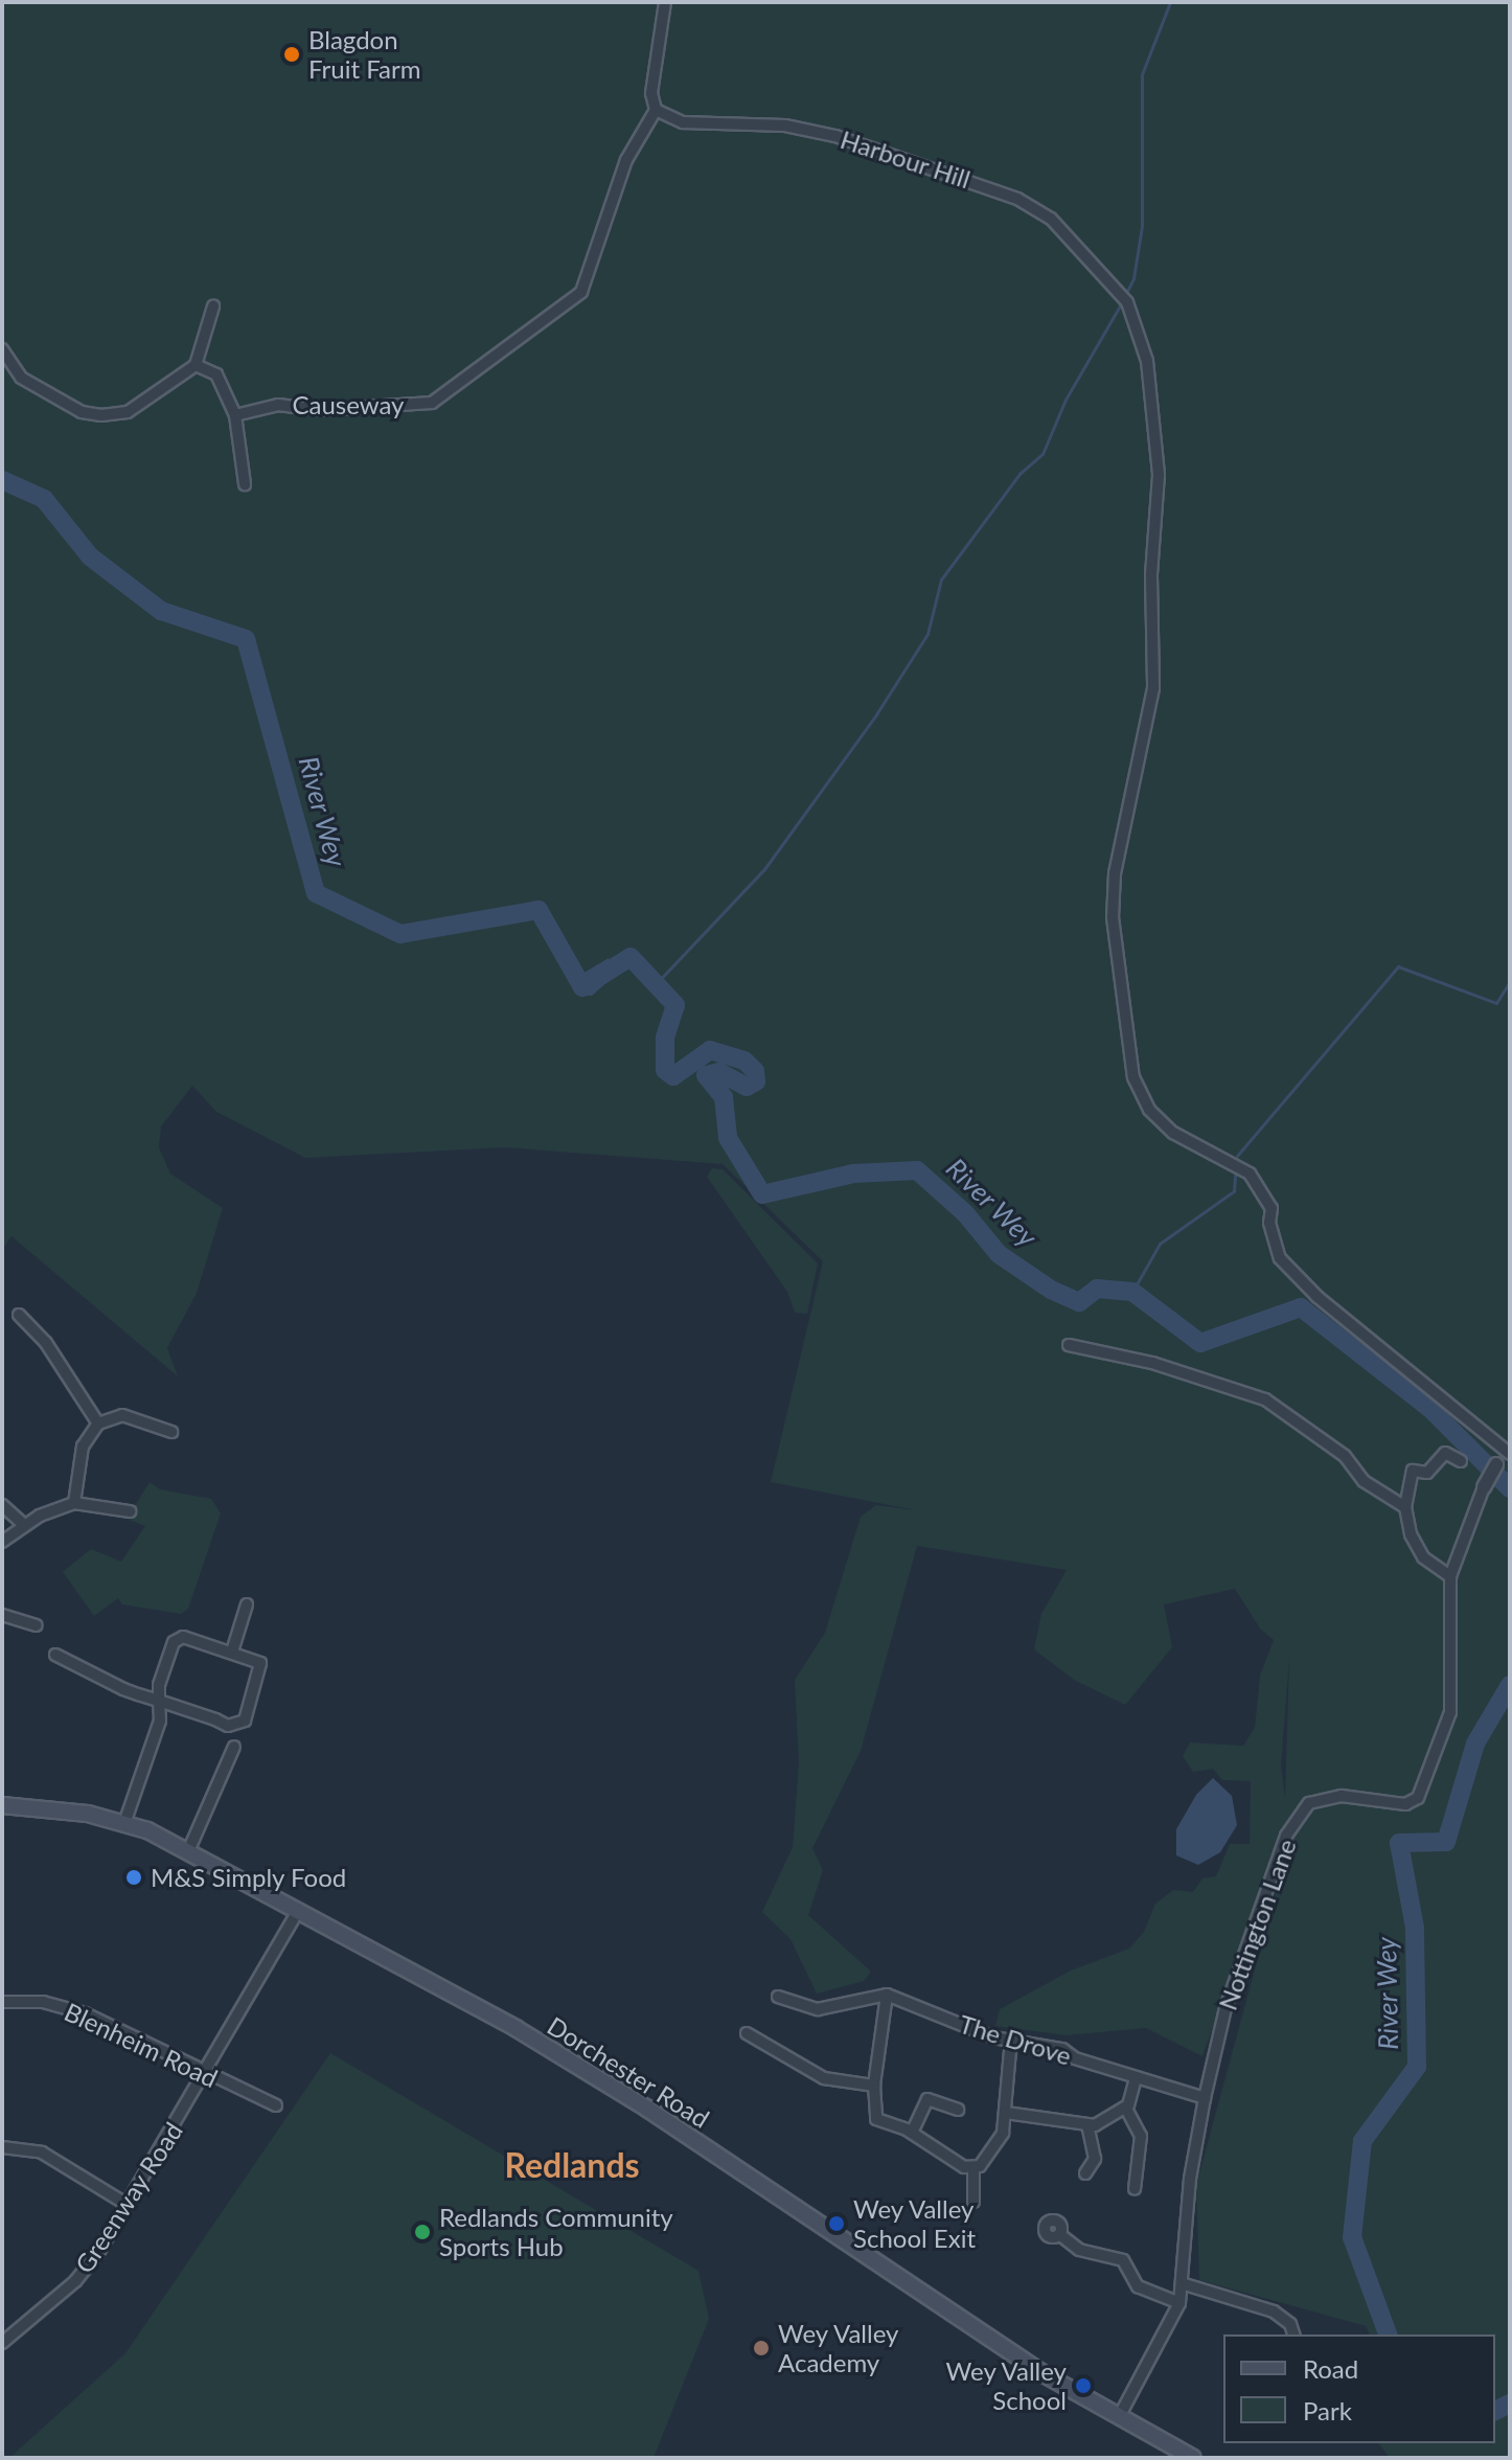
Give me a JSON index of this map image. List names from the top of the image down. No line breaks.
{"streets":{"main road":["Dorchester Road"],"street":["Harbour Hill","Causeway","Nottington Lane","The Drove","Blenheim Road","Greenway Road"]},"crossings":[["Harbour Hill","Causeway"],["Nottington Lane","The Drove"],["Nottington Lane","Dorchester Road"],["Blenheim Road","Greenway Road"],["Dorchester Road","Greenway Road"]],"districts":["Redlands"],"water":["River Wey"],"places":["Blagdon Fruit Farm","M&S Simply Food","Wey Valley School Exit","Redlands Community Sports Hub","Wey Valley Academy","Wey Valley School"],"legend":["Road","Park"]}
